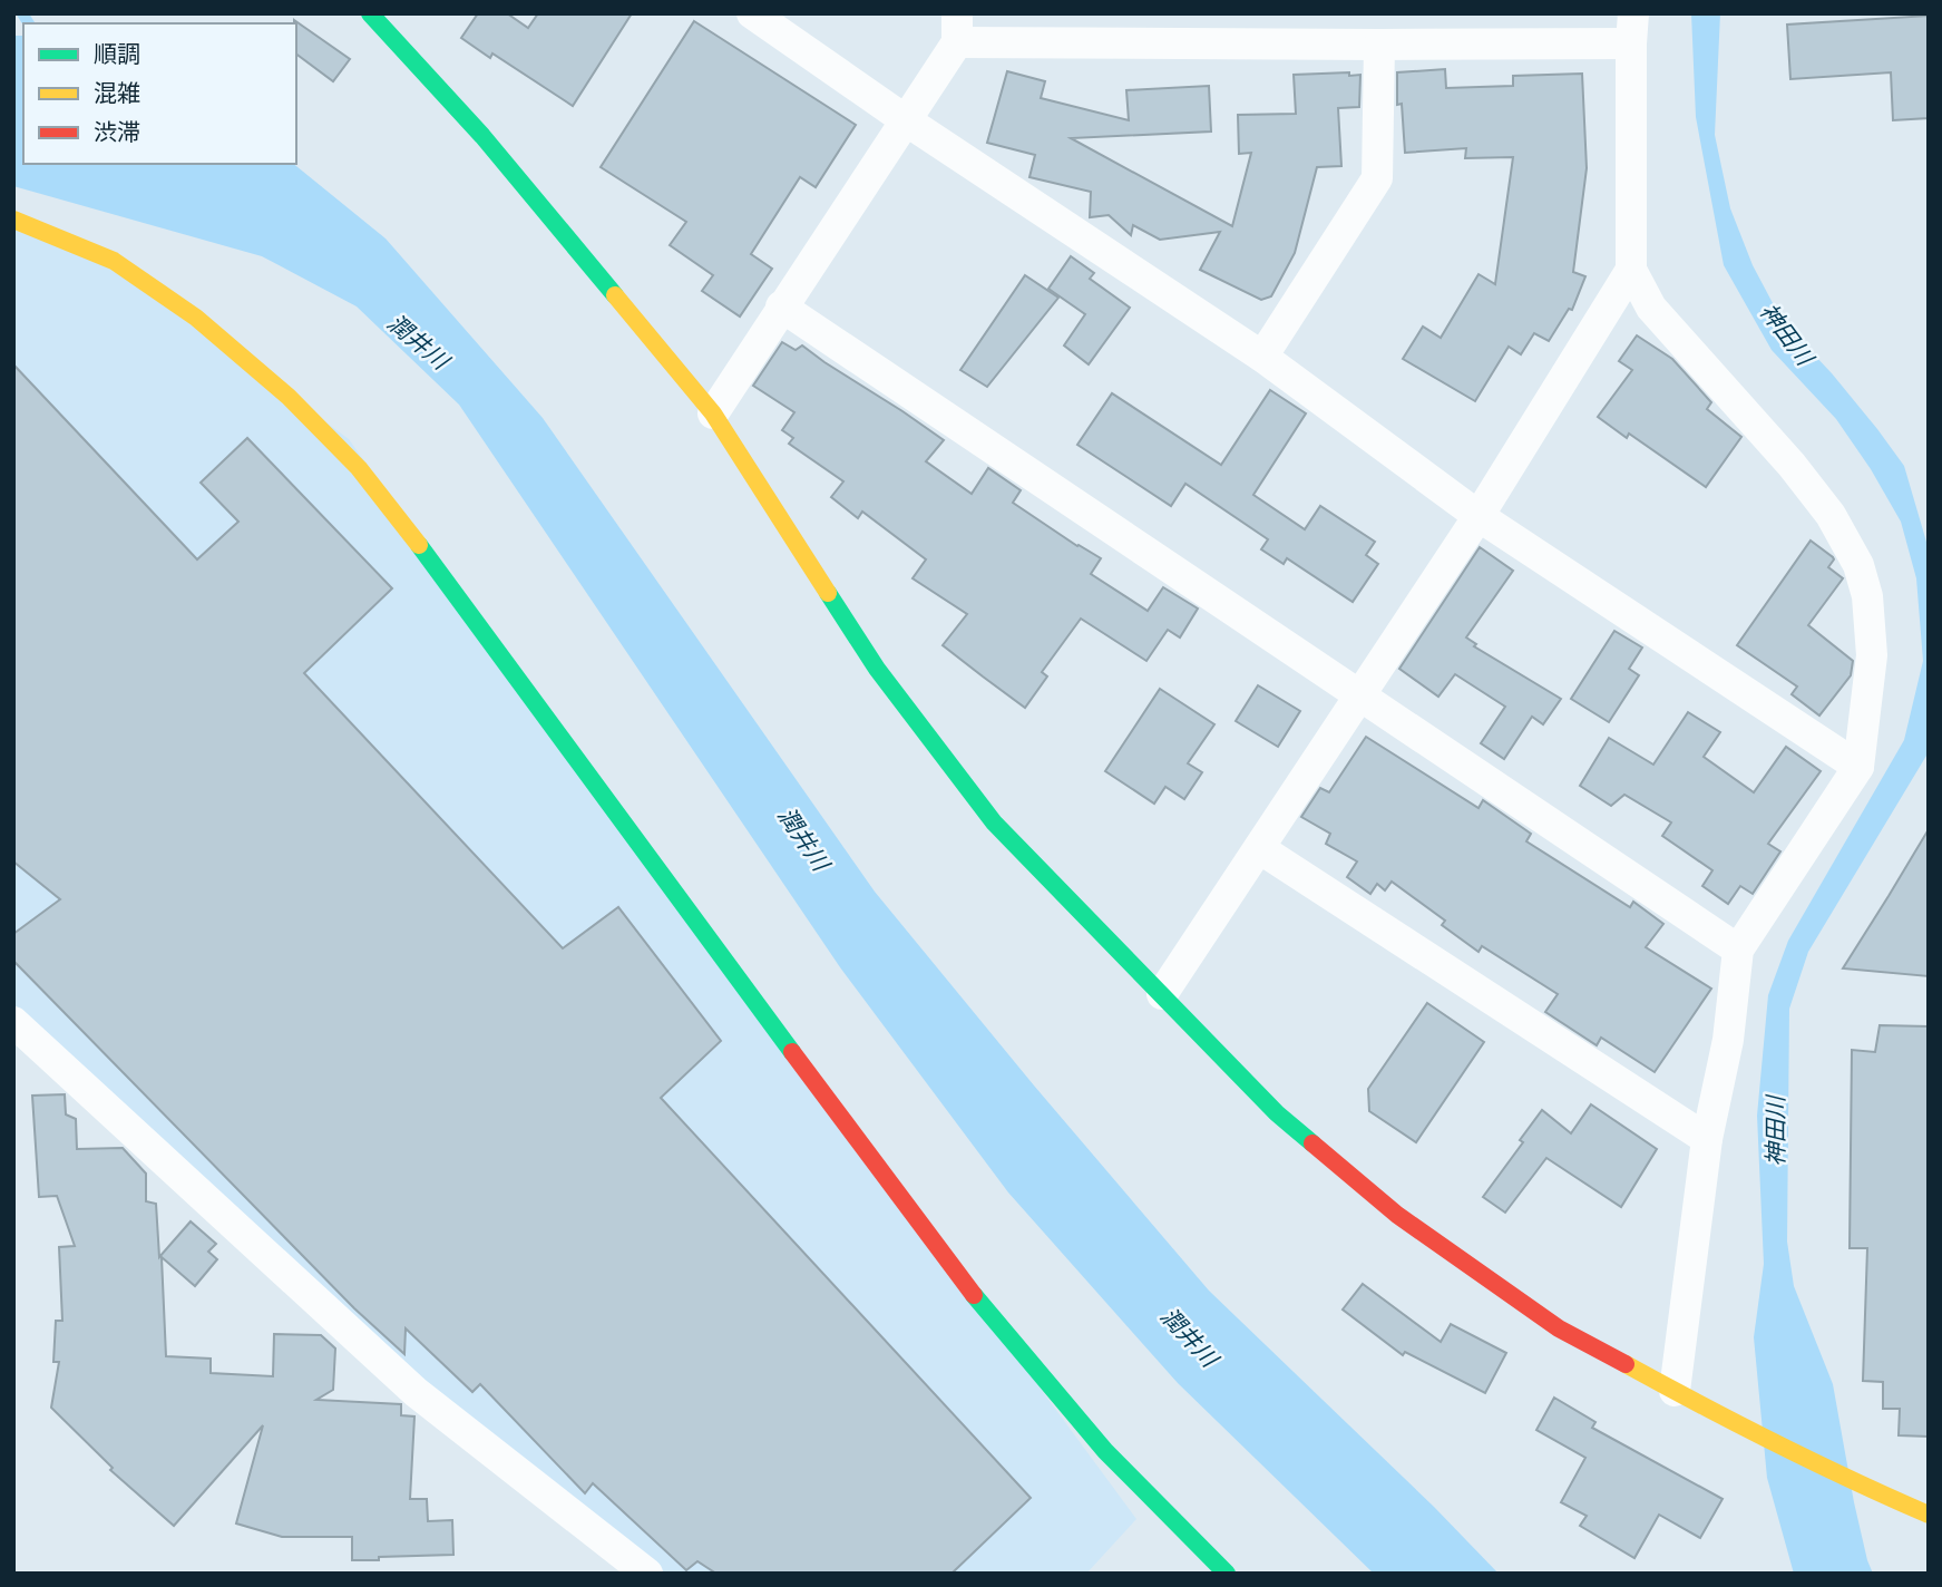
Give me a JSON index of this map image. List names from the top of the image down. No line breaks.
{"water":["神田川","潤井川"],"legend":["順調","混雑","渋滞"]}
